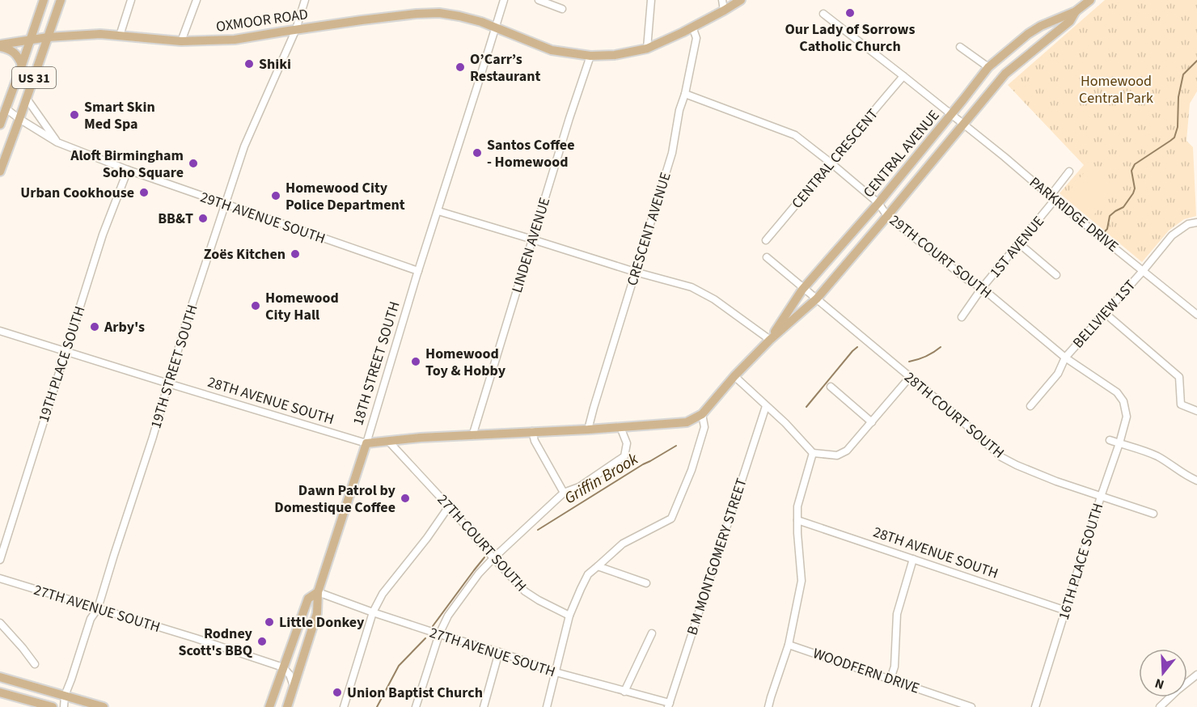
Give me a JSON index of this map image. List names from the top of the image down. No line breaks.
{"streets":{"main road":["OXMOOR ROAD","US 31","CENTRAL AVENUE","18TH STREET SOUTH","28TH AVENUE SOUTH"],"street":["CENTRAL CRESCENT","PARKRIDGE DRIVE","29TH AVENUE SOUTH","CRESCENT AVENUE","LINDEN AVENUE","1ST AVENUE","29TH COURT SOUTH","BELLVIEW 1ST","19TH PLACE SOUTH","19TH STREET SOUTH","28TH COURT SOUTH","27TH COURT SOUTH","B M MONTGOMERY STREET","16TH PLACE SOUTH","27TH AVENUE SOUTH","WOODFERN DRIVE"]},"crossings":[["OXMOOR ROAD","US 31"],["OXMOOR ROAD","CRESCENT AVENUE"],["OXMOOR ROAD","LINDEN AVENUE"],["OXMOOR ROAD","18TH STREET SOUTH"],["OXMOOR ROAD","19TH STREET SOUTH"],["US 31","29TH AVENUE SOUTH"],["CENTRAL AVENUE","PARKRIDGE DRIVE"],["CENTRAL AVENUE","29TH COURT SOUTH"],["CENTRAL AVENUE","28TH AVENUE SOUTH"],["CENTRAL AVENUE","28TH COURT SOUTH"],["CENTRAL CRESCENT","PARKRIDGE DRIVE"],["CENTRAL CRESCENT","29TH COURT SOUTH"],["PARKRIDGE DRIVE","1ST AVENUE"],["PARKRIDGE DRIVE","BELLVIEW 1ST"],["29TH AVENUE SOUTH","18TH STREET SOUTH"],["29TH AVENUE SOUTH","19TH PLACE SOUTH"],["29TH AVENUE SOUTH","19TH STREET SOUTH"],["CRESCENT AVENUE","29TH COURT SOUTH"],["CRESCENT AVENUE","28TH AVENUE SOUTH"],["LINDEN AVENUE","28TH AVENUE SOUTH"],["1ST AVENUE","29TH COURT SOUTH"],["29TH COURT SOUTH","BELLVIEW 1ST"],["29TH COURT SOUTH","16TH PLACE SOUTH"],["18TH STREET SOUTH","28TH AVENUE SOUTH"],["18TH STREET SOUTH","27TH AVENUE SOUTH"],["19TH PLACE SOUTH","28TH AVENUE SOUTH"],["19TH STREET SOUTH","28TH AVENUE SOUTH"],["19TH STREET SOUTH","27TH AVENUE SOUTH"],["28TH AVENUE SOUTH","27TH COURT SOUTH"],["28TH AVENUE SOUTH","16TH PLACE SOUTH"],["28TH COURT SOUTH","16TH PLACE SOUTH"],["B M MONTGOMERY STREET","27TH AVENUE SOUTH"]],"water":["Griffin Brook"],"parks":["Homewood Central Park"],"places":["Our Lady of Sorrows Catholic Church","Shiki","O’Carr’s Restaurant","Smart Skin Med Spa","Santos Coffee - Homewood","Aloft Birmingham Soho Square","Urban Cookhouse","Homewood City Police Department","BB&T","Zoës Kitchen","Homewood City Hall","Arby's","Homewood Toy & Hobby","Dawn Patrol by Domestique Coffee","Little Donkey","Rodney Scott's BBQ","Union Baptist Church"],"north":"bottom"}
